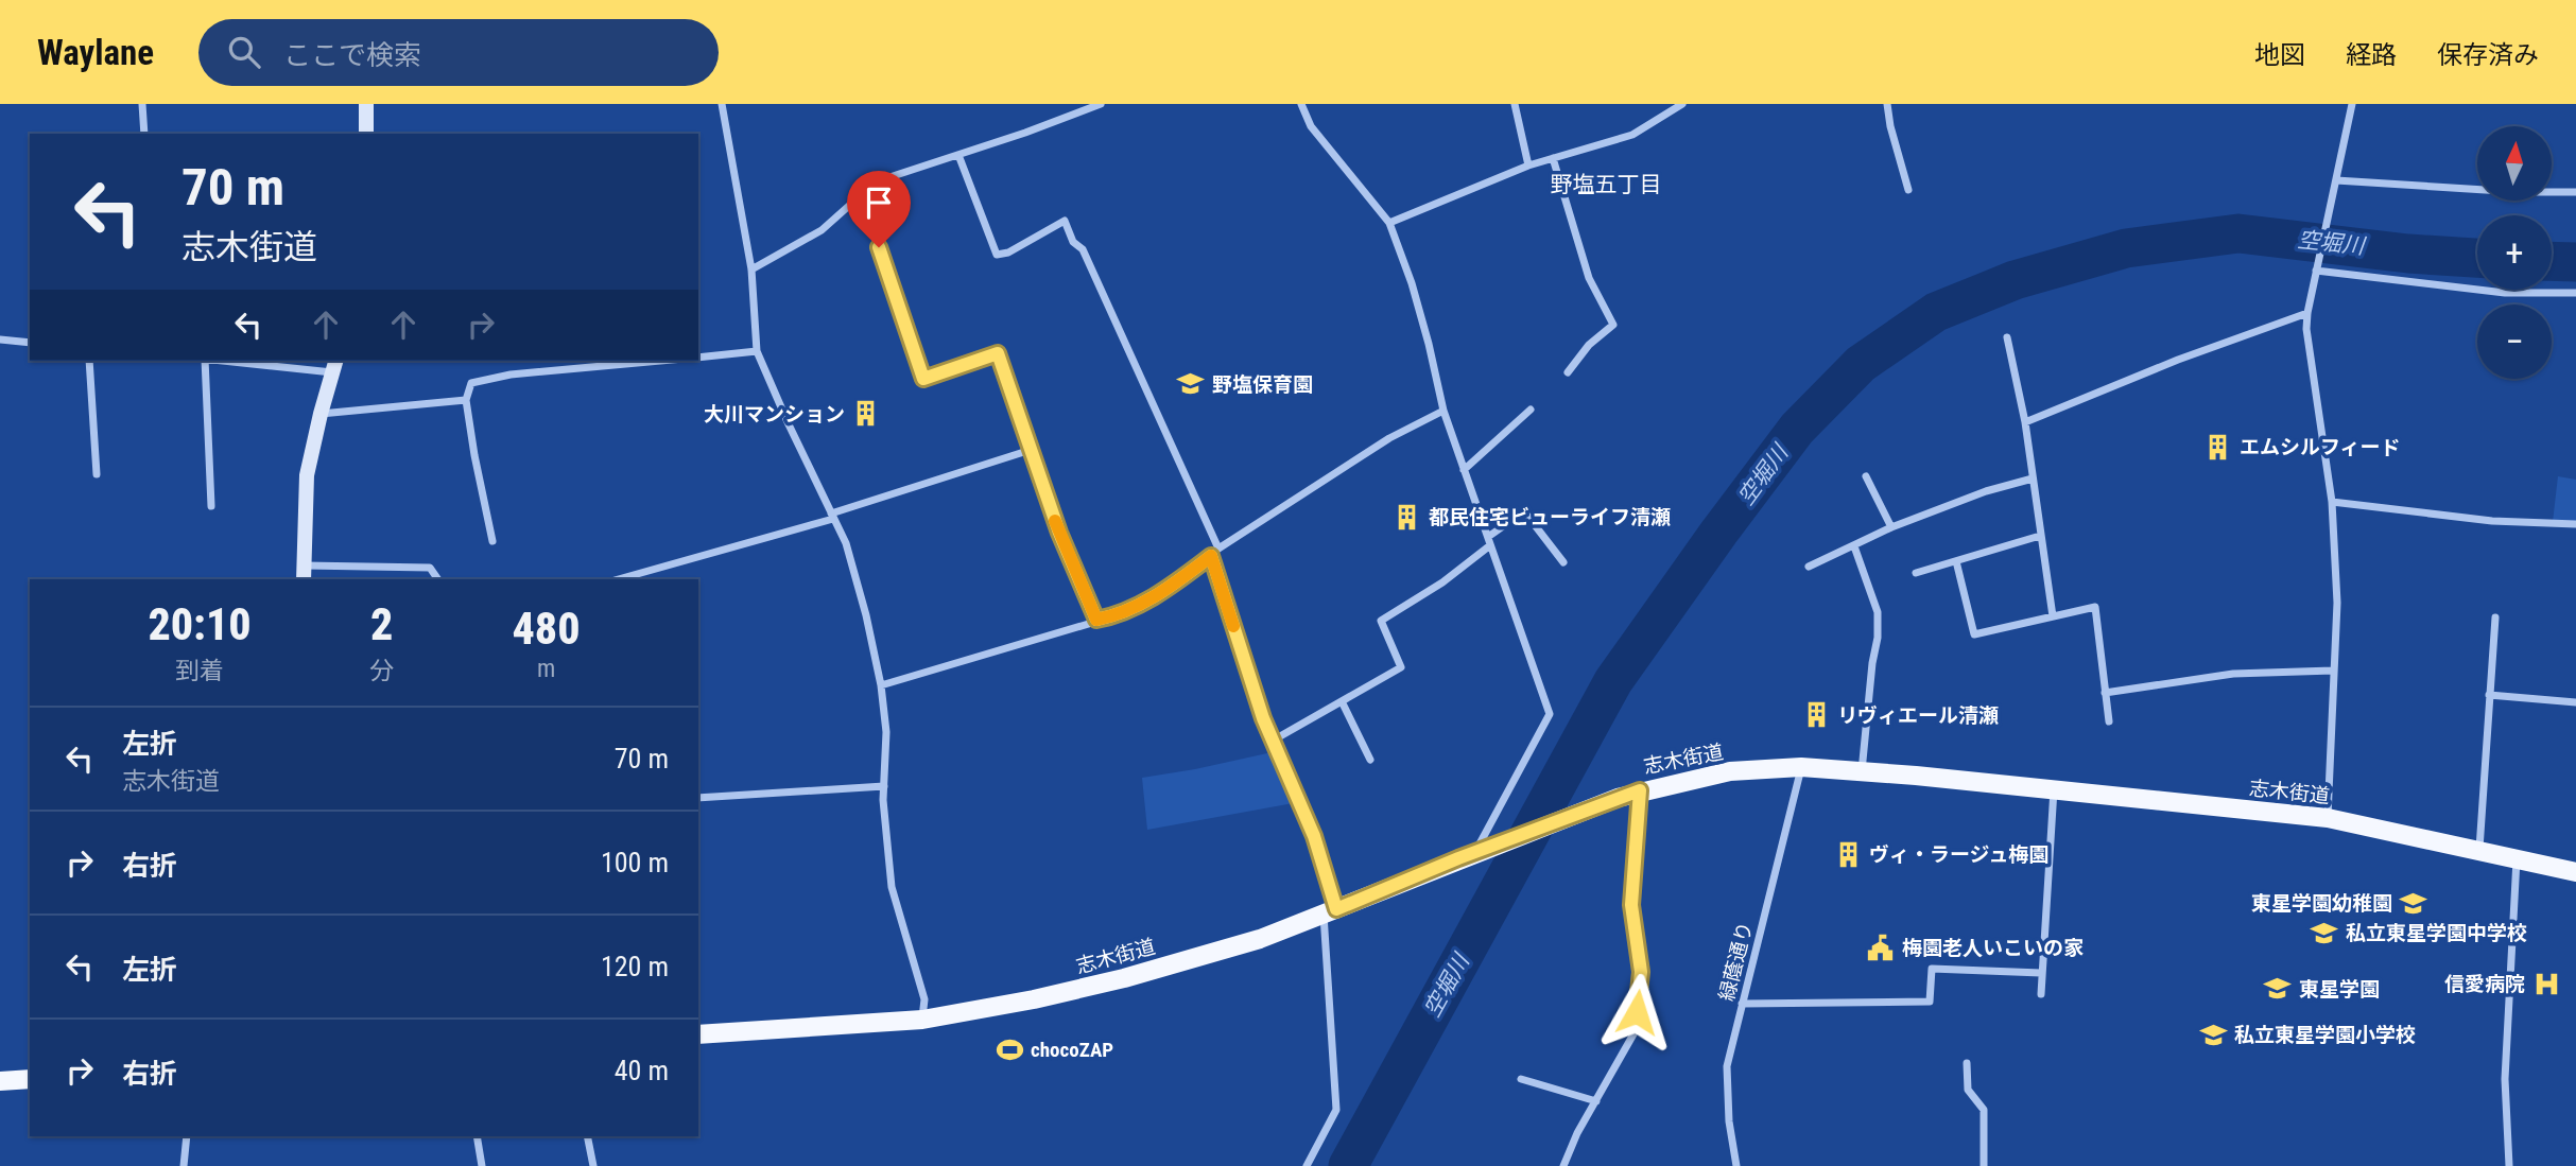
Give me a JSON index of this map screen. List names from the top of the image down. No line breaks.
{"streets":{"main road":["志木街道"],"street":["緑蔭通り"]},"crossings":[["志木街道","緑蔭通り"]],"districts":["野塩五丁目"],"water":["空堀川"],"places":{"school or university":["野塩保育園","東星学園幼稚園","私立東星学園中学校","東星学園","私立東星学園小学校"],"building":["大川マンション","エムシルフィード","都民住宅ビューライフ清瀬","リヴィエール清瀬","ヴィ・ラージュ梅園"],"public building":["梅園老人いこいの家"],"hospital":["信愛病院"],"sports":["chocoZAP"]},"north":"top","page":{"header":"Waylane","search":"ここで検索","nav":["地図","経路","保存済み"],"map_buttons":["+","−"],"turn":["70 m","志木街道"],"eta":["20:10","到着","2","分","480","m"],"list":[{"name":"左折","note":"志木街道","value":"70 m"},{"name":"右折","value":"100 m"},{"name":"左折","value":"120 m"},{"name":"右折","value":"40 m"}]}}
